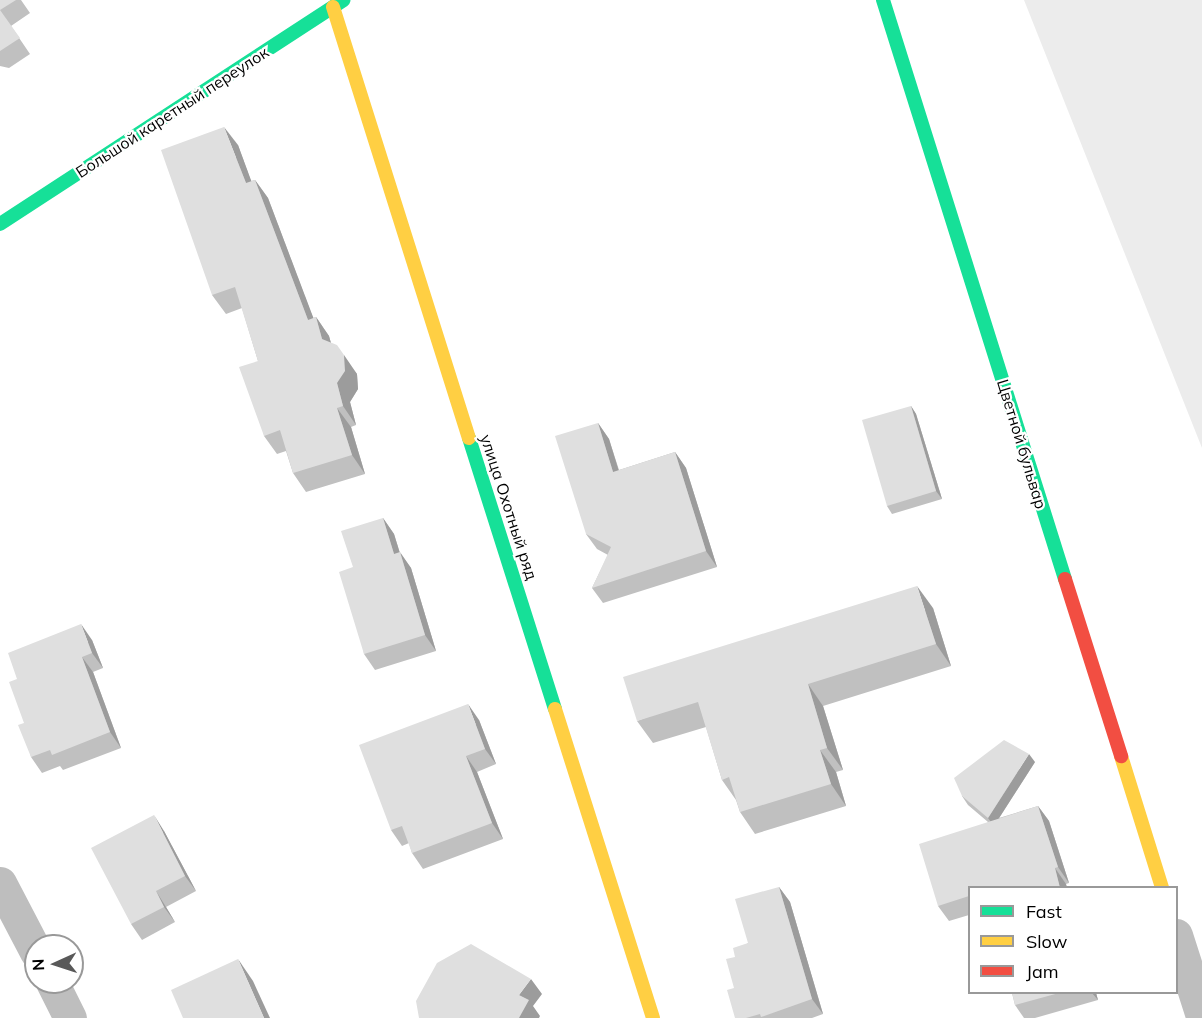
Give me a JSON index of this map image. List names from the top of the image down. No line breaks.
{"streets":{"street":["Большой каретный переулок","Цветной бульвар","улица Охотный ряд"]},"crossings":[["Большой каретный переулок","улица Охотный ряд"]],"legend":["Fast","Slow","Jam"],"north":"left"}
